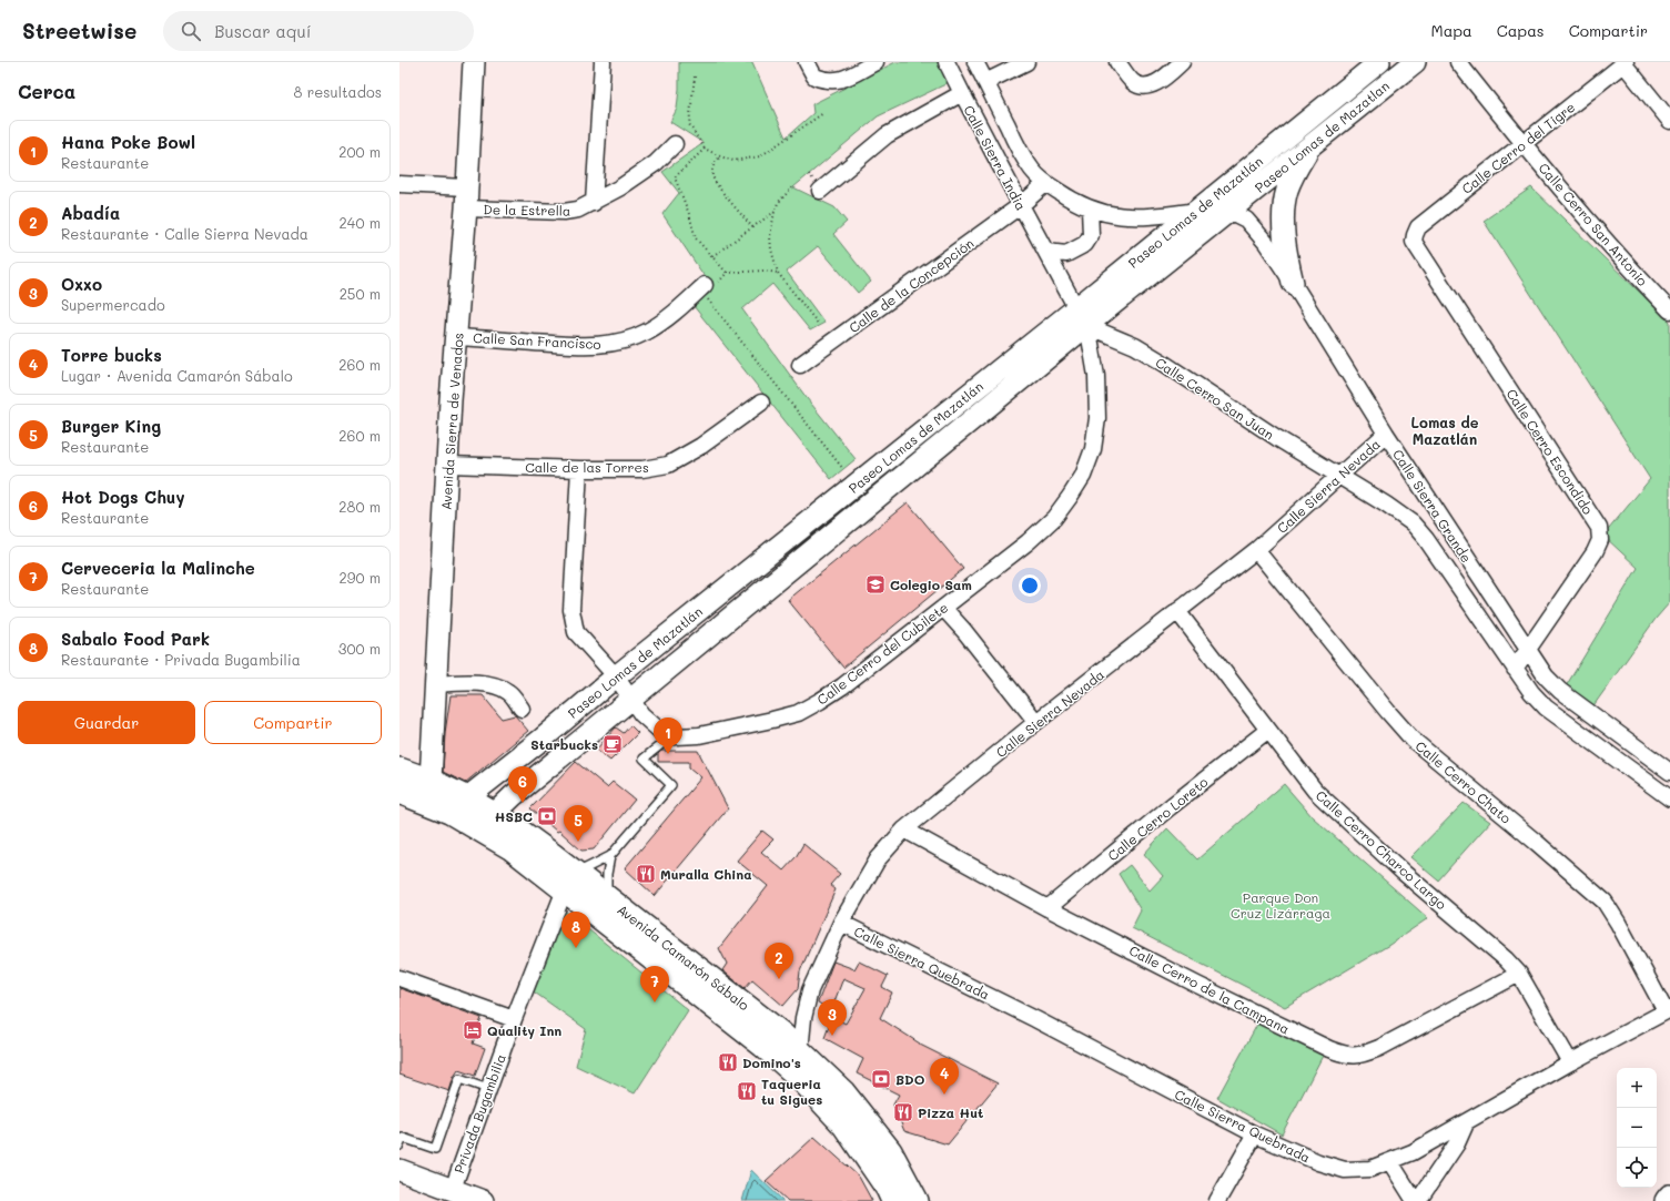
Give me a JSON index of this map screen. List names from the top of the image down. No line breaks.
{"streets":{"main road":["Avenida Camarón Sábalo"],"street":["Paseo Lomas de Mazatlan","Calle Cerro del Tigre","Calle Sierra India","De la Estrella","Paseo Lomas de Mazatlán","Calle Cerro San Antonio","Calle de la Concepción","Calle San Francisco","Calle Cerro San Juan","Avenida Sierra de Venados","Calle Cerro Escondido","Calle de las Torres","Calle Sierra Nevada","Calle Sierra Grande","Calle Cerro del Cubilete","Calle Cerro Chato","Calle Cerro Loreto","Calle Cerro Charco Largo","Calle Sierra Quebrada","Calle Cerro de la Campana","Privada Bugambilia"]},"crossings":[["Paseo Lomas de Mazatlan","Calle Sierra India"],["Paseo Lomas de Mazatlan","Paseo Lomas de Mazatlán"],["Paseo Lomas de Mazatlan","Calle Sierra Grande"],["Calle Cerro del Tigre","Calle Cerro San Antonio"],["Calle Cerro del Tigre","Calle Cerro Escondido"],["Calle Sierra India","Paseo Lomas de Mazatlán"],["Calle Sierra India","Calle de la Concepción"],["Calle Sierra India","Calle Cerro San Juan"],["Calle Sierra India","Calle Sierra Grande"],["Calle Sierra India","Calle Cerro del Cubilete"],["De la Estrella","Avenida Sierra de Venados"],["Paseo Lomas de Mazatlán","Calle Cerro San Juan"],["Paseo Lomas de Mazatlán","Calle Sierra Grande"],["Paseo Lomas de Mazatlán","Calle Cerro del Cubilete"],["Paseo Lomas de Mazatlán","Avenida Camarón Sábalo"],["Calle San Francisco","Avenida Sierra de Venados"],["Calle Cerro San Juan","Calle Sierra Nevada"],["Calle Cerro San Juan","Calle Sierra Grande"],["Calle Cerro San Juan","Calle Cerro del Cubilete"],["Avenida Sierra de Venados","Calle de las Torres"],["Avenida Sierra de Venados","Avenida Camarón Sábalo"],["Calle Cerro Escondido","Calle Sierra Grande"],["Calle de las Torres","Calle Cerro del Cubilete"],["Calle Sierra Nevada","Calle Sierra Grande"],["Calle Sierra Nevada","Calle Cerro Chato"],["Calle Sierra Nevada","Calle Cerro Charco Largo"],["Calle Sierra Nevada","Avenida Camarón Sábalo"],["Calle Sierra Nevada","Calle Sierra Quebrada"],["Calle Sierra Nevada","Calle Cerro de la Campana"],["Calle Cerro Chato","Calle Sierra Quebrada"],["Calle Cerro Loreto","Calle Cerro Charco Largo"],["Calle Cerro Loreto","Calle Cerro de la Campana"],["Calle Cerro Charco Largo","Calle Sierra Quebrada"],["Calle Cerro Charco Largo","Calle Cerro de la Campana"],["Avenida Camarón Sábalo","Privada Bugambilia"]],"districts":["Lomas de Mazatlán"],"parks":["Parque Don Cruz Lizárraga"],"places":{"school or university":["Colegio Sam"],"cafe":["Starbucks"],"bank":["HSBC","BDO"],"restaurant":["Muralla China","Domino's","Taqueria tu Sigues","Pizza Hut"],"hotel":["Quality Inn"]},"page":{"header":"Streetwise","search":"Buscar aquí","nav":["Mapa","Capas","Compartir"],"heading":["Cerca","8 resultados"],"list":[{"mark":"1","name":"Hana Poke Bowl","note":"Restaurante","value":"200 m"},{"mark":"2","name":"Abadía","note":"Restaurante · Calle Sierra Nevada","value":"240 m"},{"mark":"3","name":"Oxxo","note":"Supermercado","value":"250 m"},{"mark":"4","name":"Torre bucks","note":"Lugar · Avenida Camarón Sábalo","value":"260 m"},{"mark":"5","name":"Burger King","note":"Restaurante","value":"260 m"},{"mark":"6","name":"Hot Dogs Chuy","note":"Restaurante","value":"280 m"},{"mark":"7","name":"Cerveceria la Malinche","note":"Restaurante","value":"290 m"},{"mark":"8","name":"Sabalo Food Park","note":"Restaurante · Privada Bugambilia","value":"300 m"}],"buttons":["Guardar","Compartir"],"pins":["1","6","5","8","2","7","3","4"],"map_buttons":["+","−"]}}
